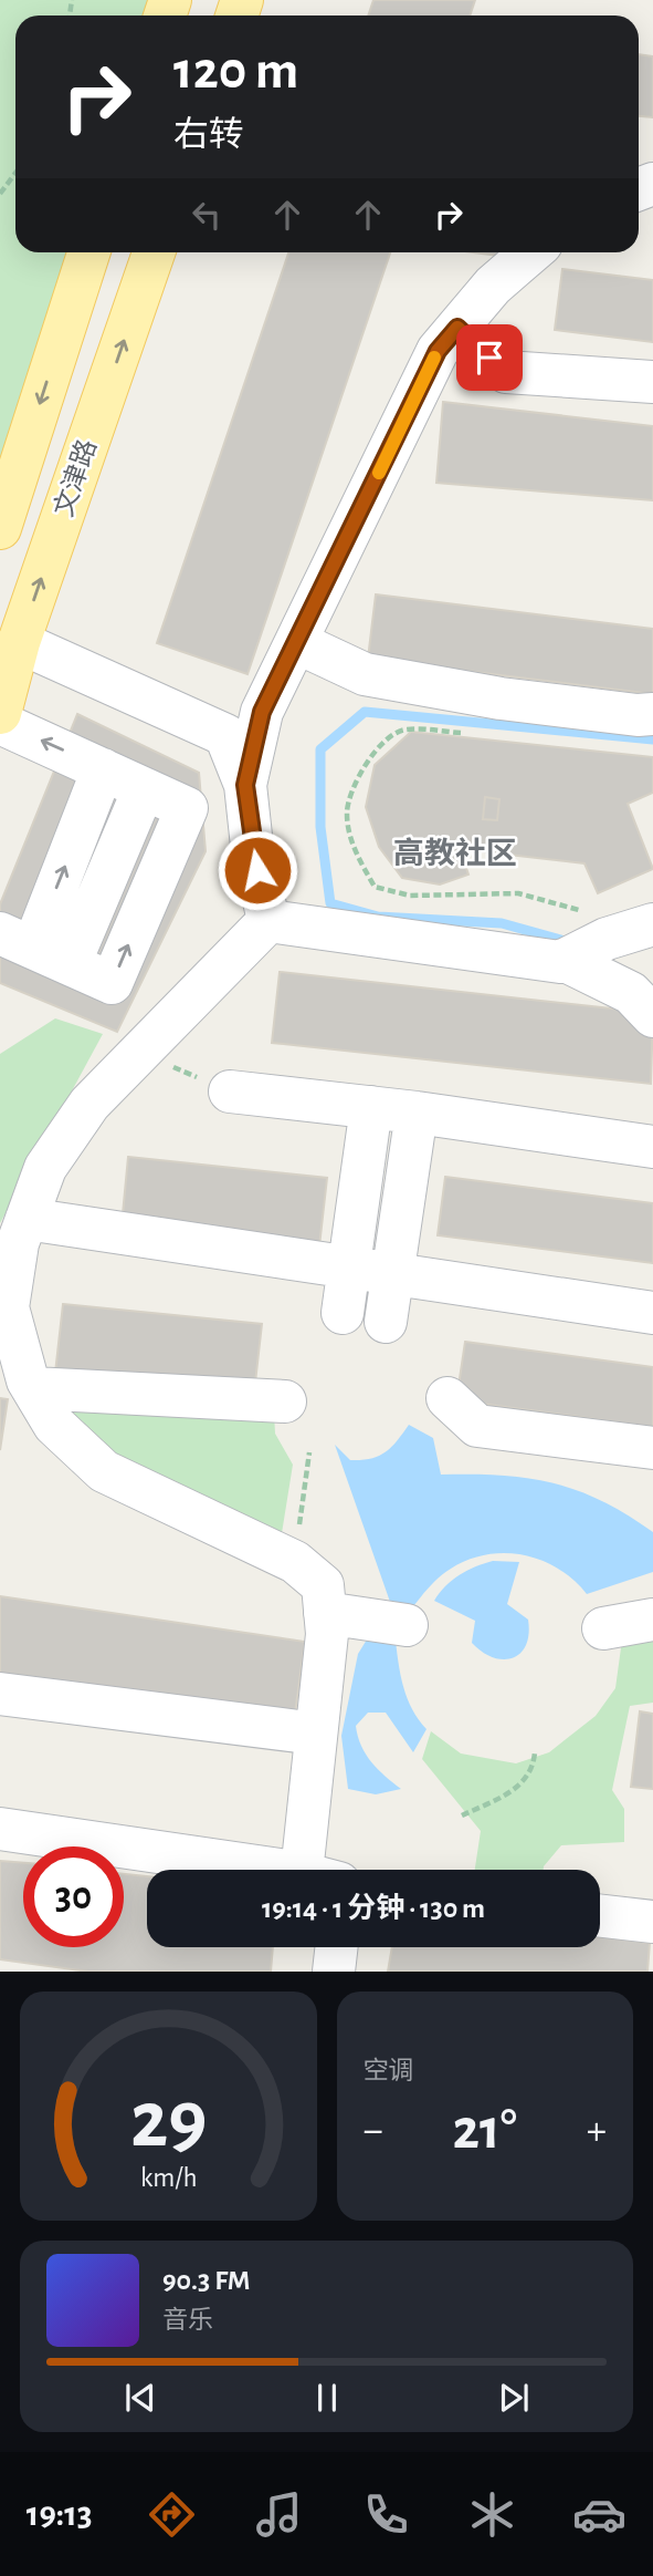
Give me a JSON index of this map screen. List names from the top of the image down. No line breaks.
{"streets":{"main road":["文津路"]},"districts":["高教社区"],"page":{"turn":["120 m","右转"],"limit":"30","trip":"19:14 · 1 分钟 · 130 m","tile":"空调","heat":["−","21°","+"],"song":["90.3 FM","音乐"],"tabs":"19:13","gauge":["29","km/h"]}}
